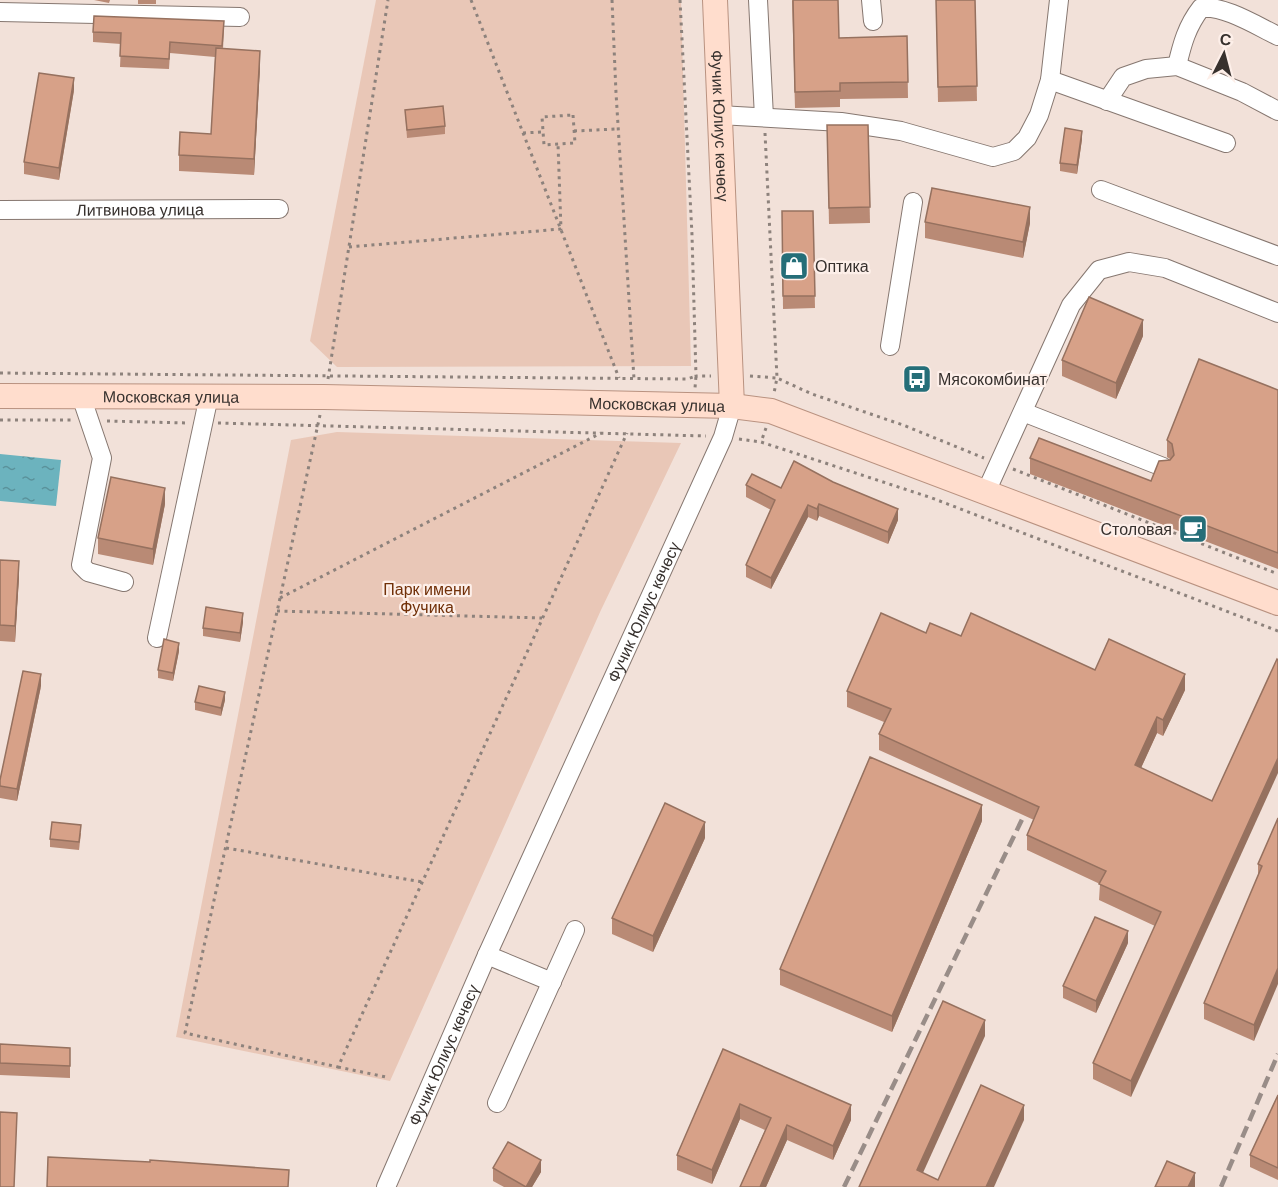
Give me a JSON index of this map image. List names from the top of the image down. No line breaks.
{"streets":{"main road":["Фучик Юлиус көчөсү","Московская улица"],"street":["Литвинова улица"]},"crossings":[["Фучик Юлиус көчөсү","Московская улица"]],"parks":["Парк имени Фучика"],"places":{"shop":["Оптика"],"bus stop":["Мясокомбинат"],"cafe":["Столовая"]},"north":"top"}
